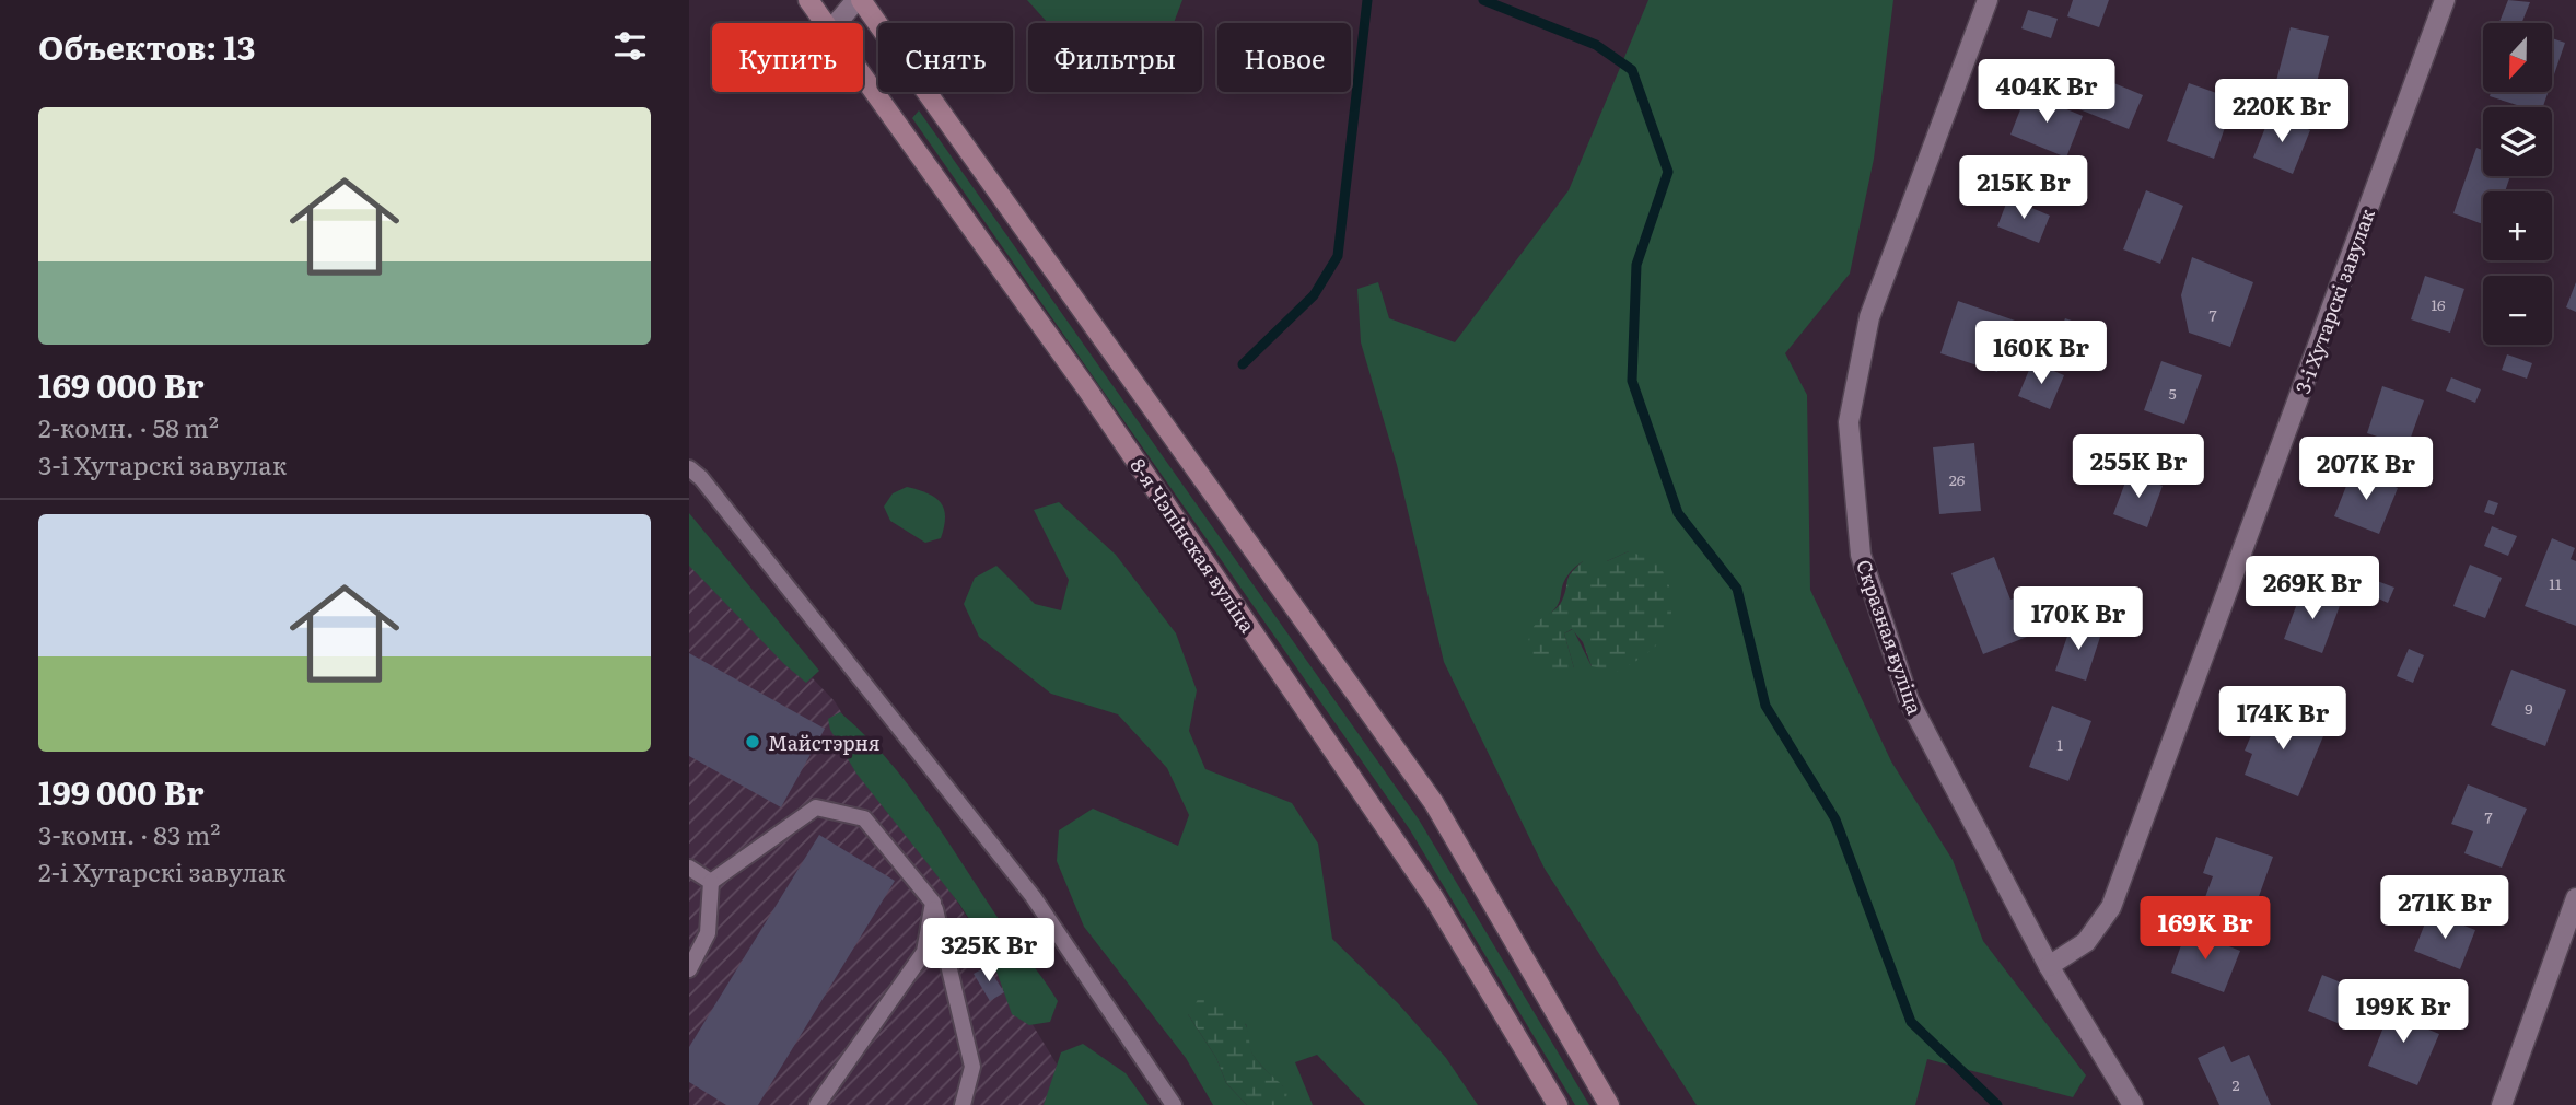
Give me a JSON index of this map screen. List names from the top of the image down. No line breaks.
{"streets":{"main road":["8-я Чэпінская вуліца"],"street":["3-і Хутарскі завулак","Скразная вуліца"]},"crossings":[["3-і Хутарскі завулак","Скразная вуліца"]],"places":["Майстэрня"],"house_numbers":["16","7","5","26","11","9","1","7","2"],"north":"bottom","page":{"heading":"Объектов: 13","map_buttons":["+","−"],"chip":["Купить","Снять","Фильтры","Новое"],"price":["404K Br","220K Br","215K Br","160K Br","255K Br","207K Br","269K Br","170K Br","174K Br","271K Br","169K Br","325K Br","199K Br"],"list":[{"name":"169 000 Br","note":"2-комн. · 58 m² · 3-і Хутарскі завулак"},{"name":"199 000 Br","note":"3-комн. · 83 m² · 2-і Хутарскі завулак"}]}}
